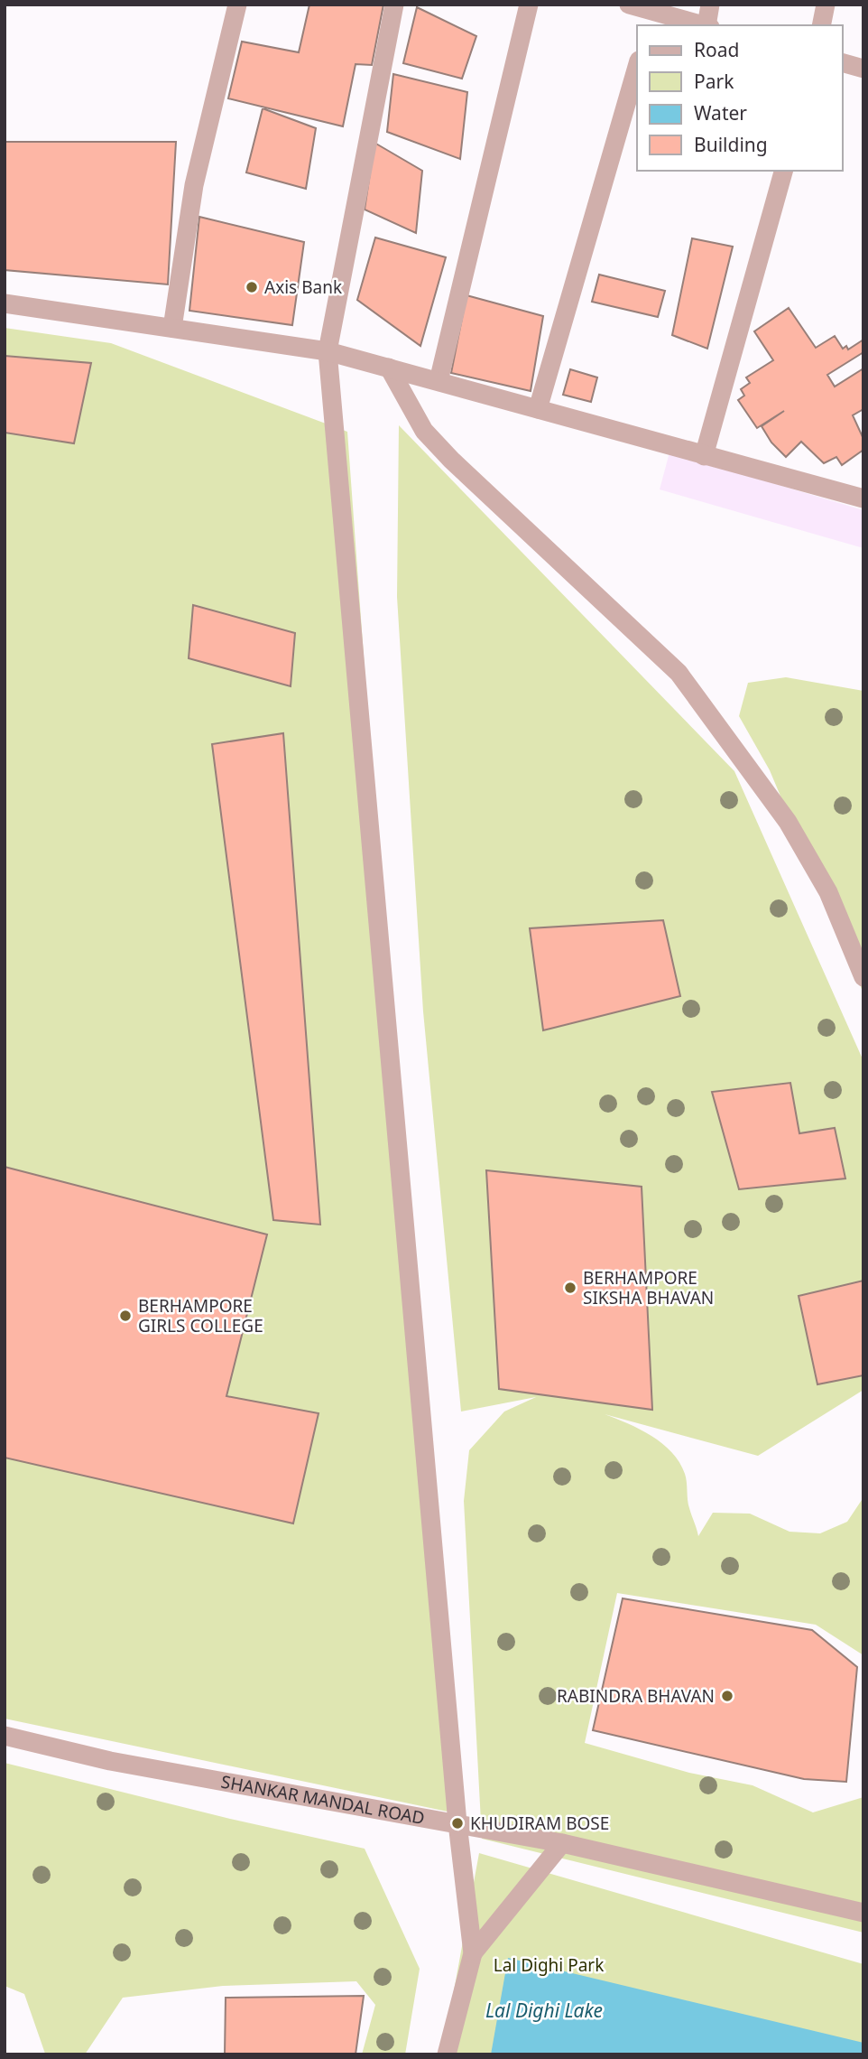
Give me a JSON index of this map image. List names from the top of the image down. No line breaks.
{"streets":{"street":["SHANKAR MANDAL ROAD"]},"water":["Lal Dighi Lake"],"parks":["Lal Dighi Park"],"places":["Axis Bank","BERHAMPORE SIKSHA BHAVAN","BERHAMPORE GIRLS COLLEGE","RABINDRA BHAVAN","KHUDIRAM BOSE"],"legend":["Road","Park","Water","Building"]}
